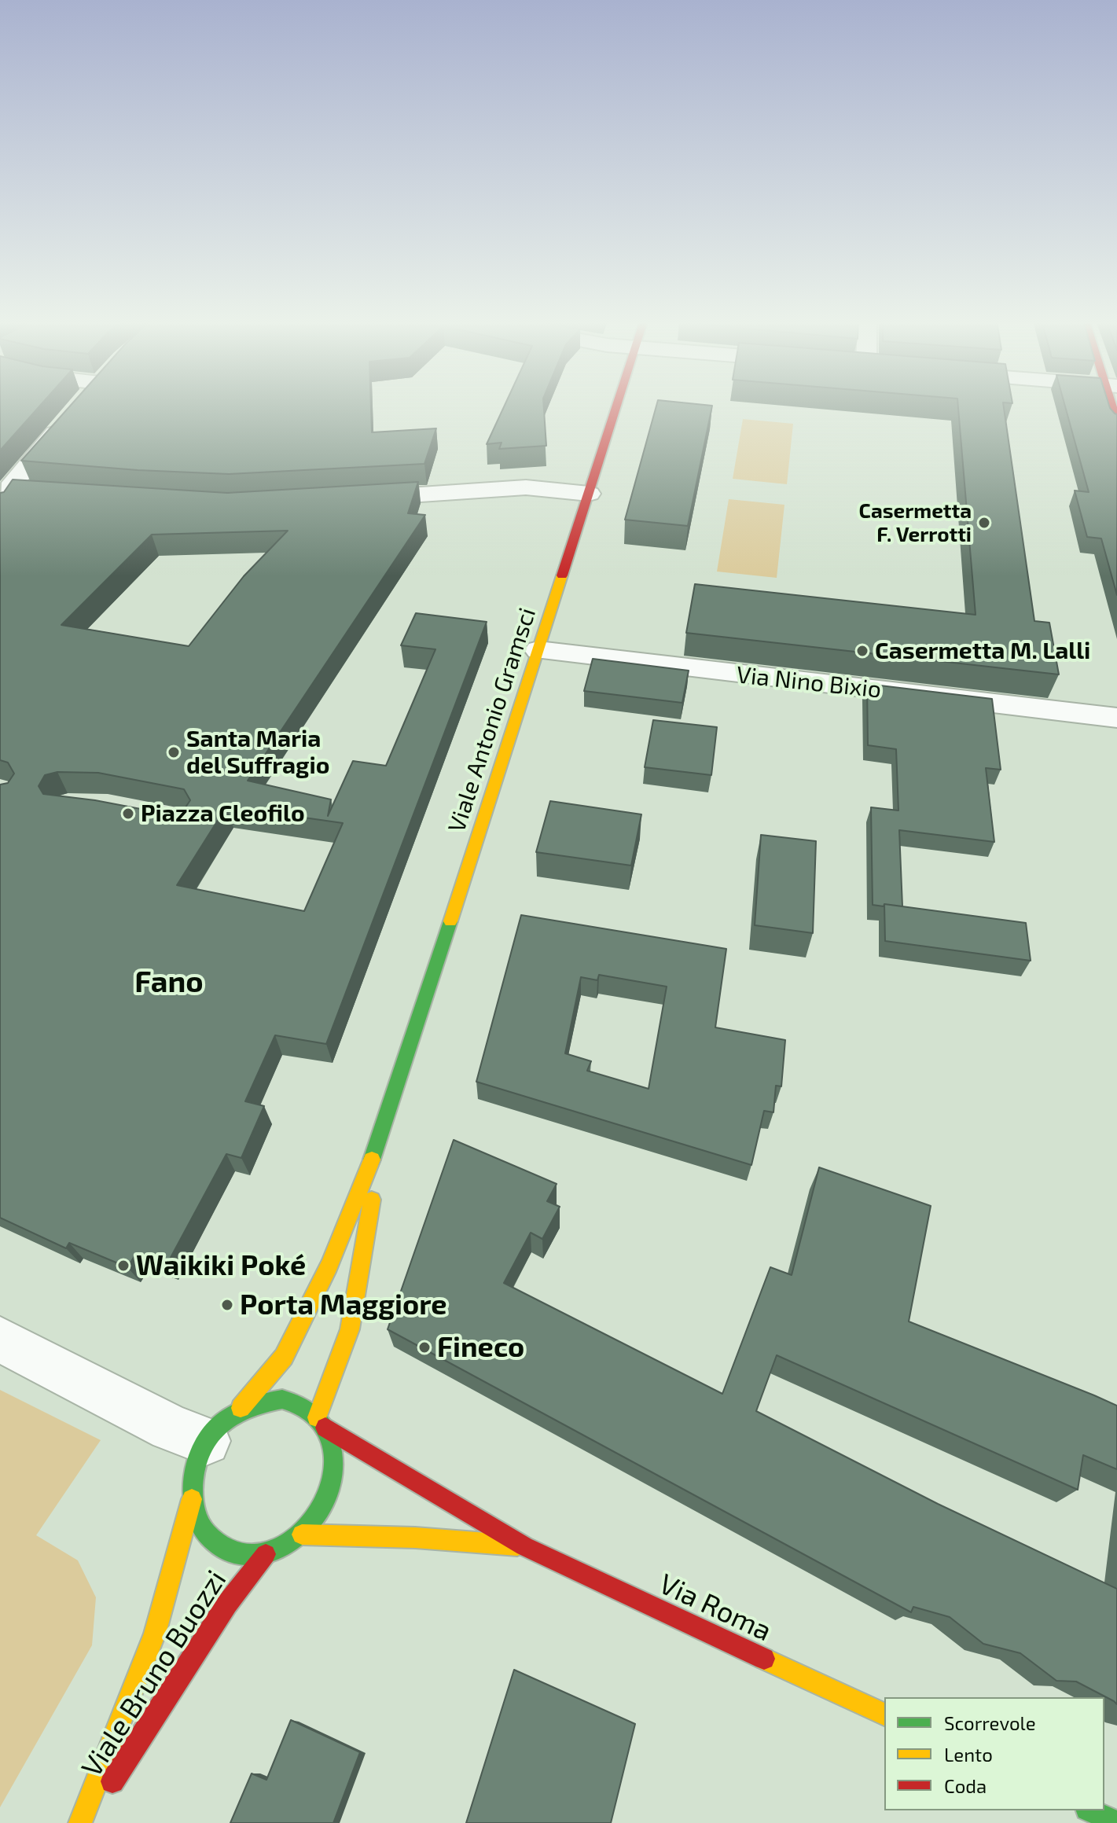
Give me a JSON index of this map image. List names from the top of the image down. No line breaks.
{"streets":{"main road":["Viale Antonio Gramsci","Via Roma","Viale Bruno Buozzi"],"street":["Via Nino Bixio"]},"crossings":[["Via Nino Bixio","Viale Antonio Gramsci"],["Viale Antonio Gramsci","Via Roma"],["Viale Antonio Gramsci","Viale Bruno Buozzi"],["Via Roma","Viale Bruno Buozzi"]],"districts":["Fano"],"places":["Casermetta F. Verrotti","Casermetta M. Lalli","Santa Maria del Suffragio","Piazza Cleofilo","Waikiki Poké","Porta Maggiore","Fineco"],"legend":["Scorrevole","Lento","Coda"]}
